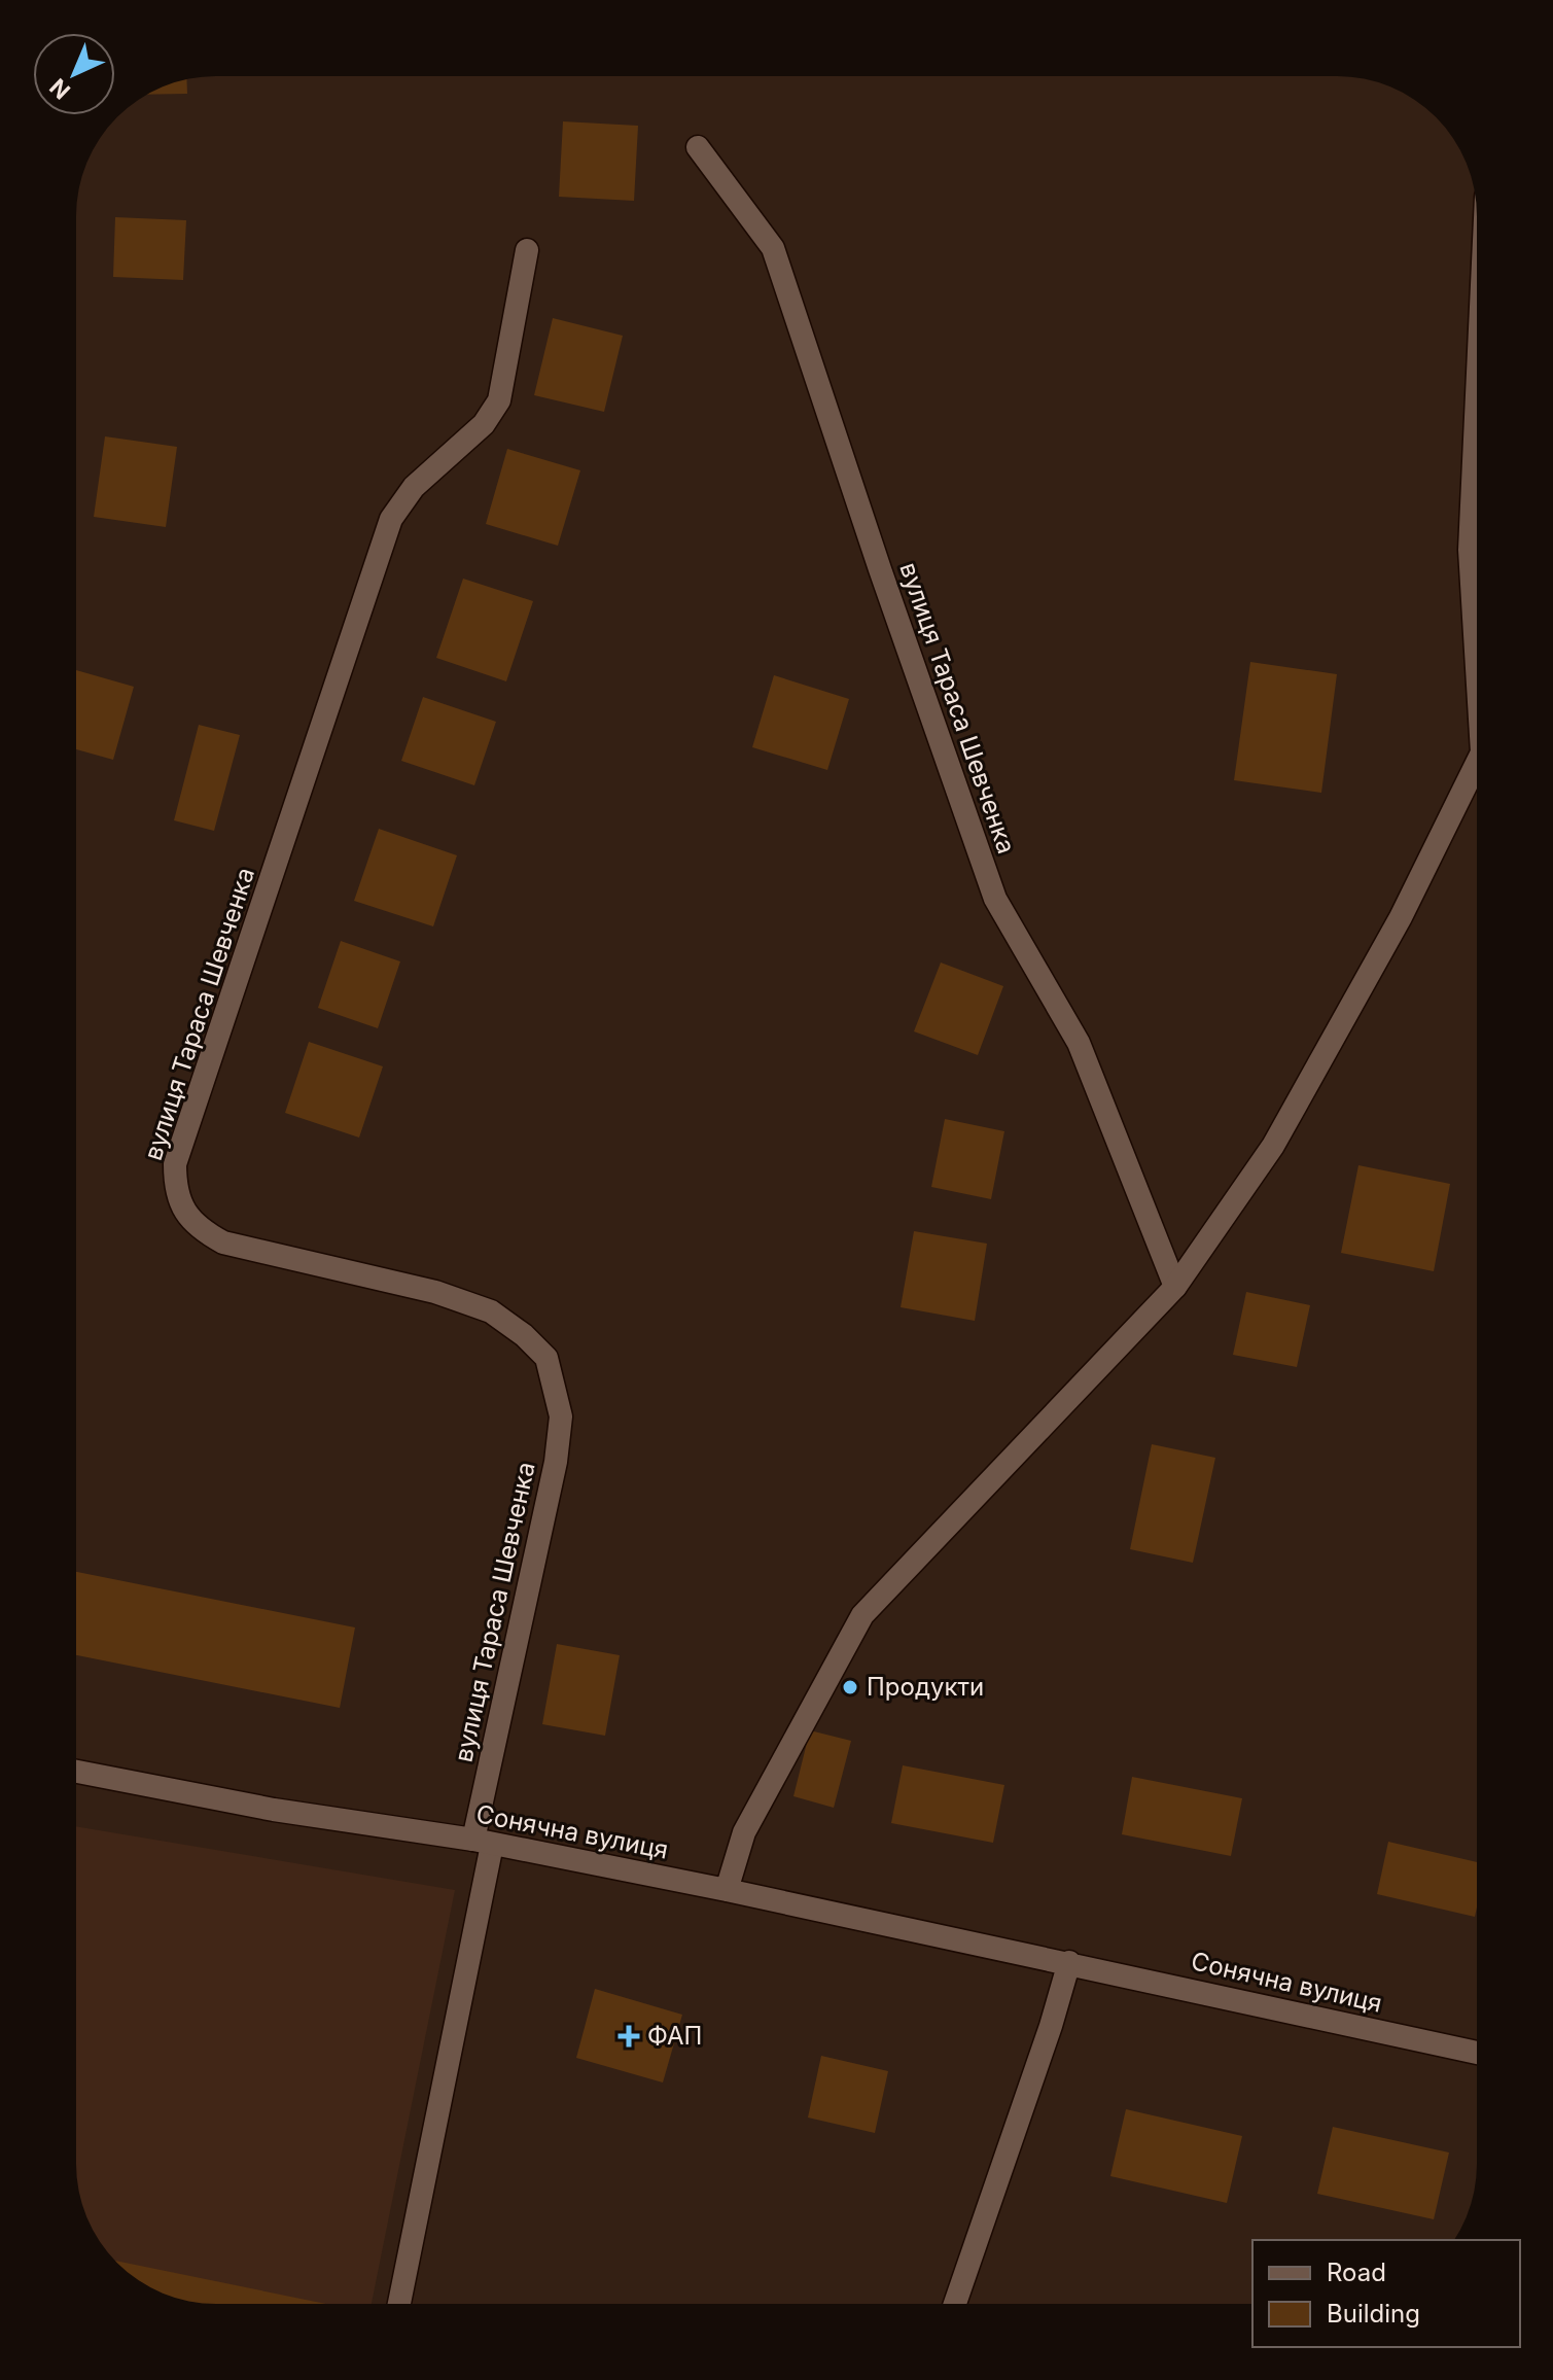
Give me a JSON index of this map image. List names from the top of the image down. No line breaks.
{"streets":{"street":["вулиця Тараса Шевченка","Сонячна вулиця"]},"crossings":[["вулиця Тараса Шевченка","Сонячна вулиця"]],"places":{"other":["Продукти"],"health":["ФАП"]},"legend":["Road","Building"],"north":"bottom left"}
